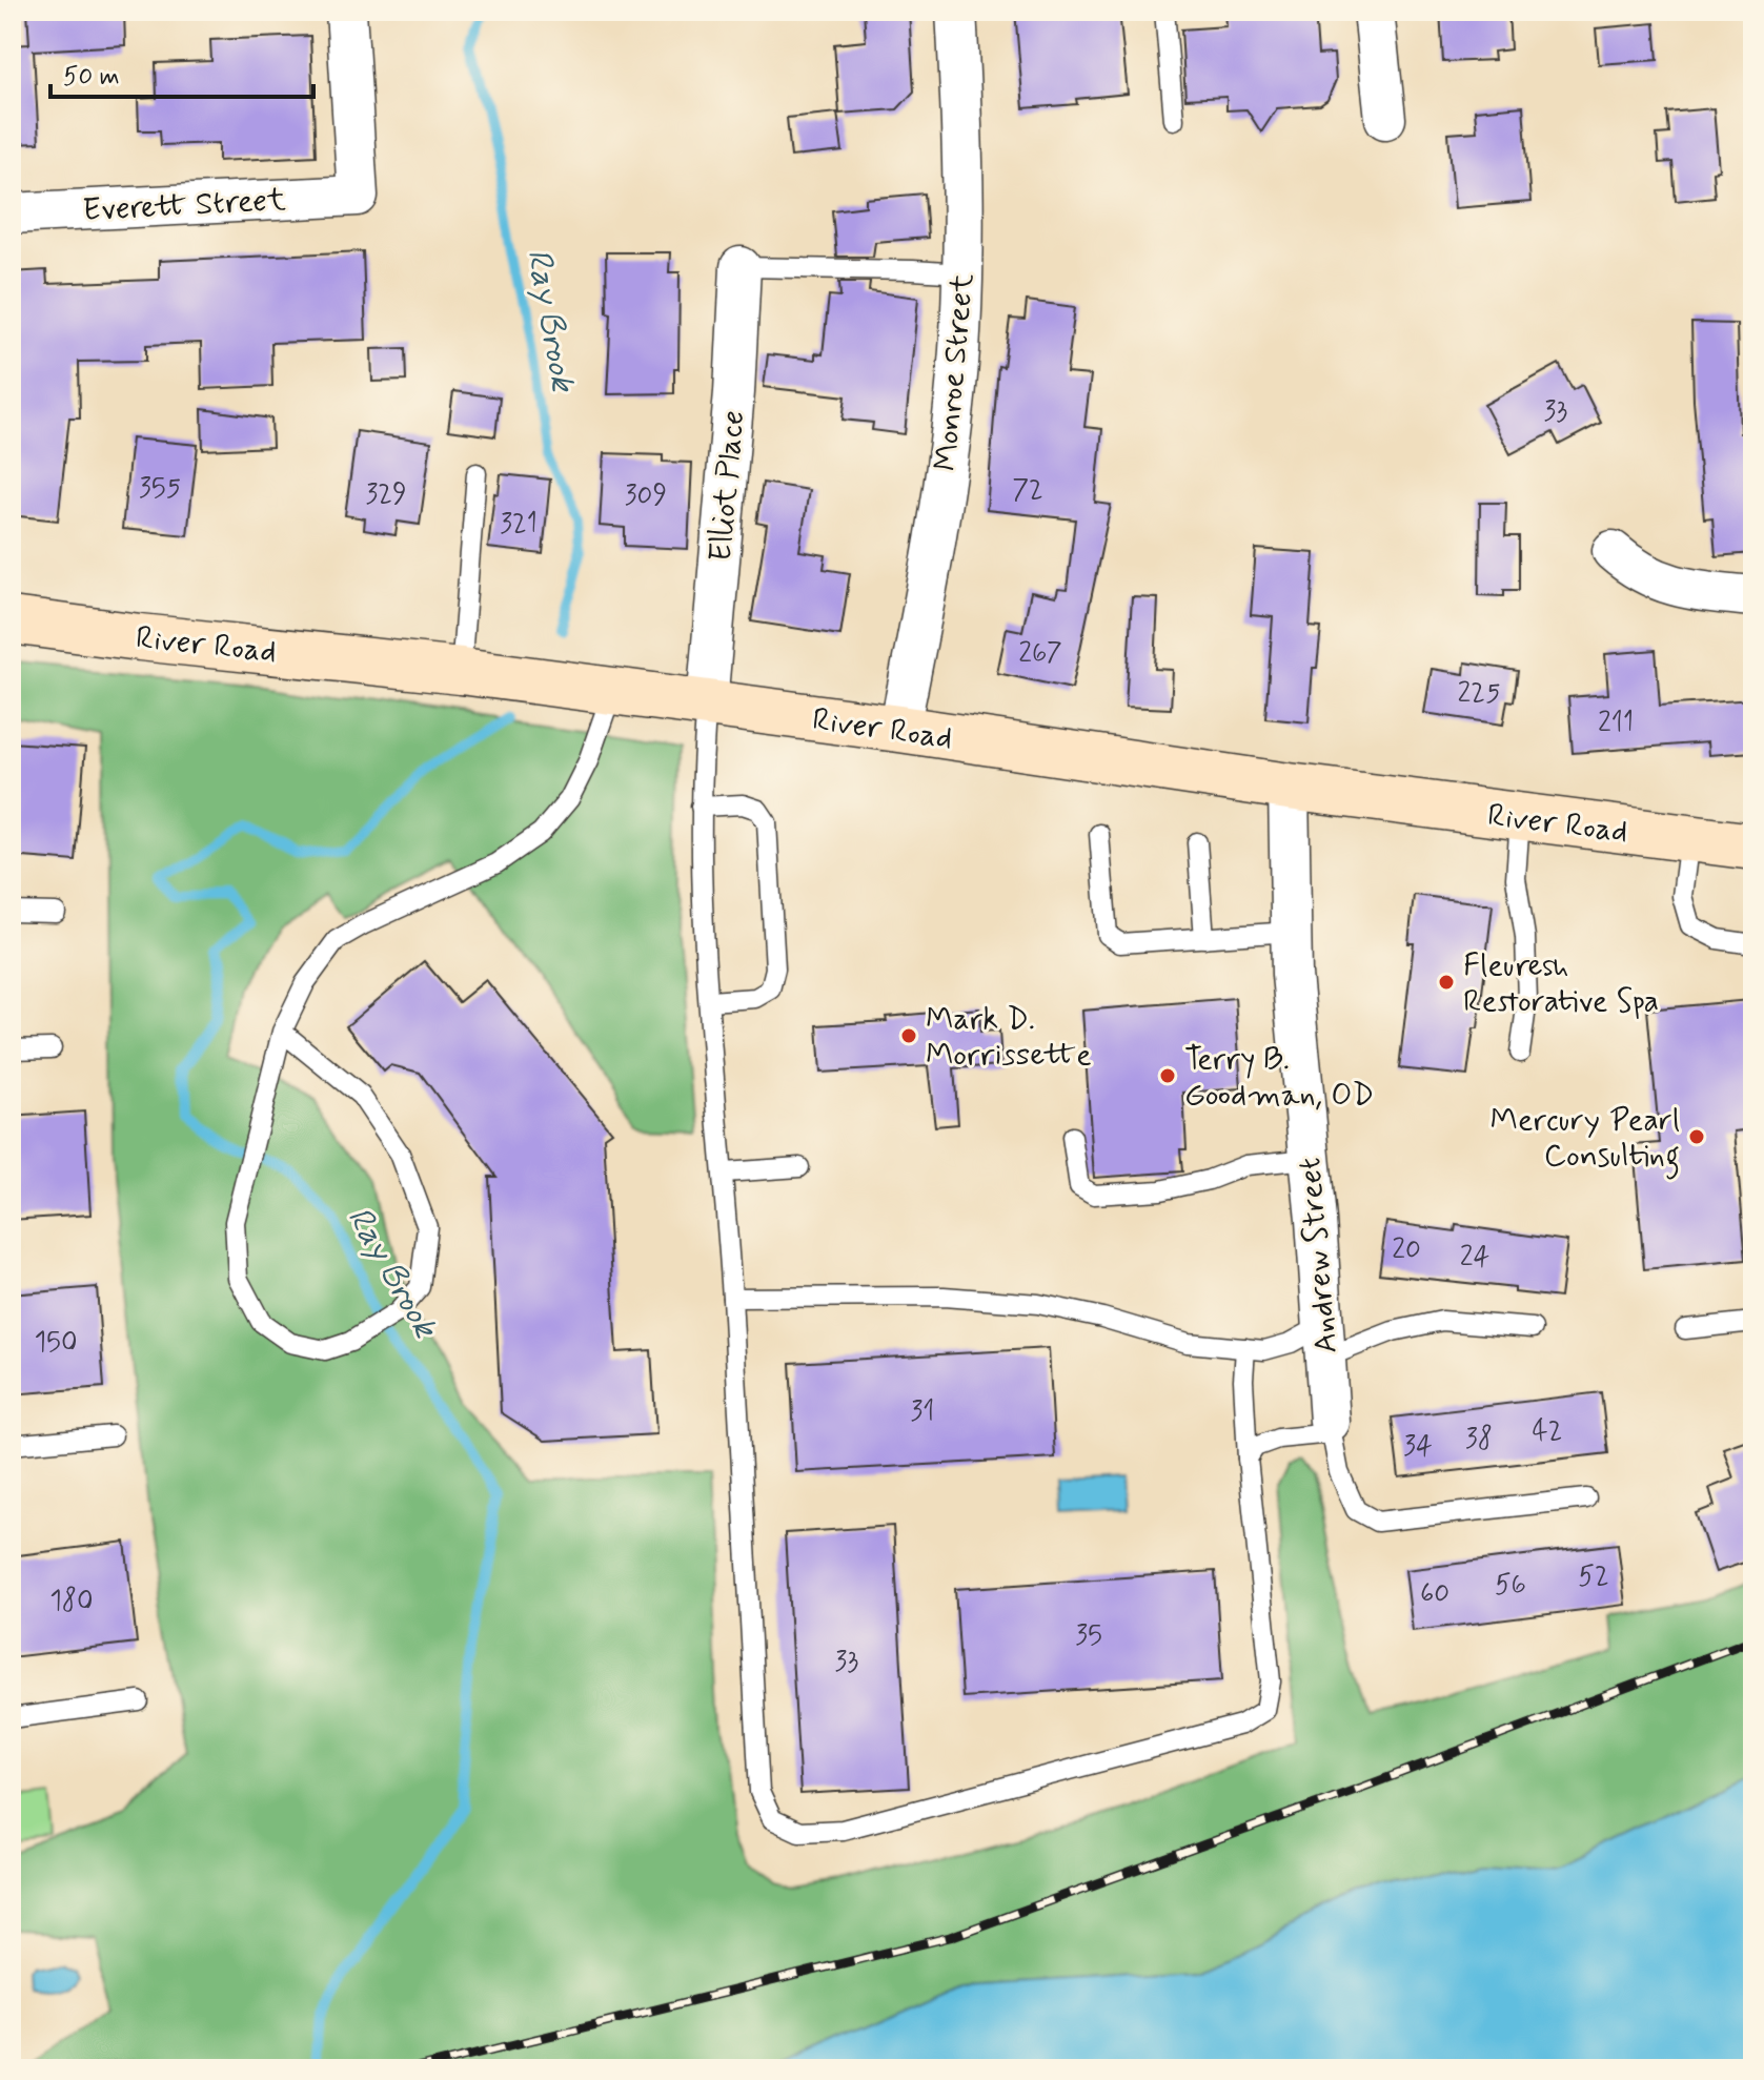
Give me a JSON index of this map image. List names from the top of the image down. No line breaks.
{"streets":{"street":["Everett Street","Monroe Street","Elliot Place","River Road","Andrew Street"]},"crossings":[["Monroe Street","River Road"],["Elliot Place","River Road"],["River Road","Andrew Street"]],"water":["Ray Brook"],"places":["Fleuresh Restorative Spa","Mark D. Morrissette","Terry B. Goodman, OD","Mercury Pearl Consulting"],"house_numbers":["33","355","72","329","309","321","267","225","211","20","24","150","31","42","38","34","52","56","60","180","35","33"],"scale_bar":"50 m"}
